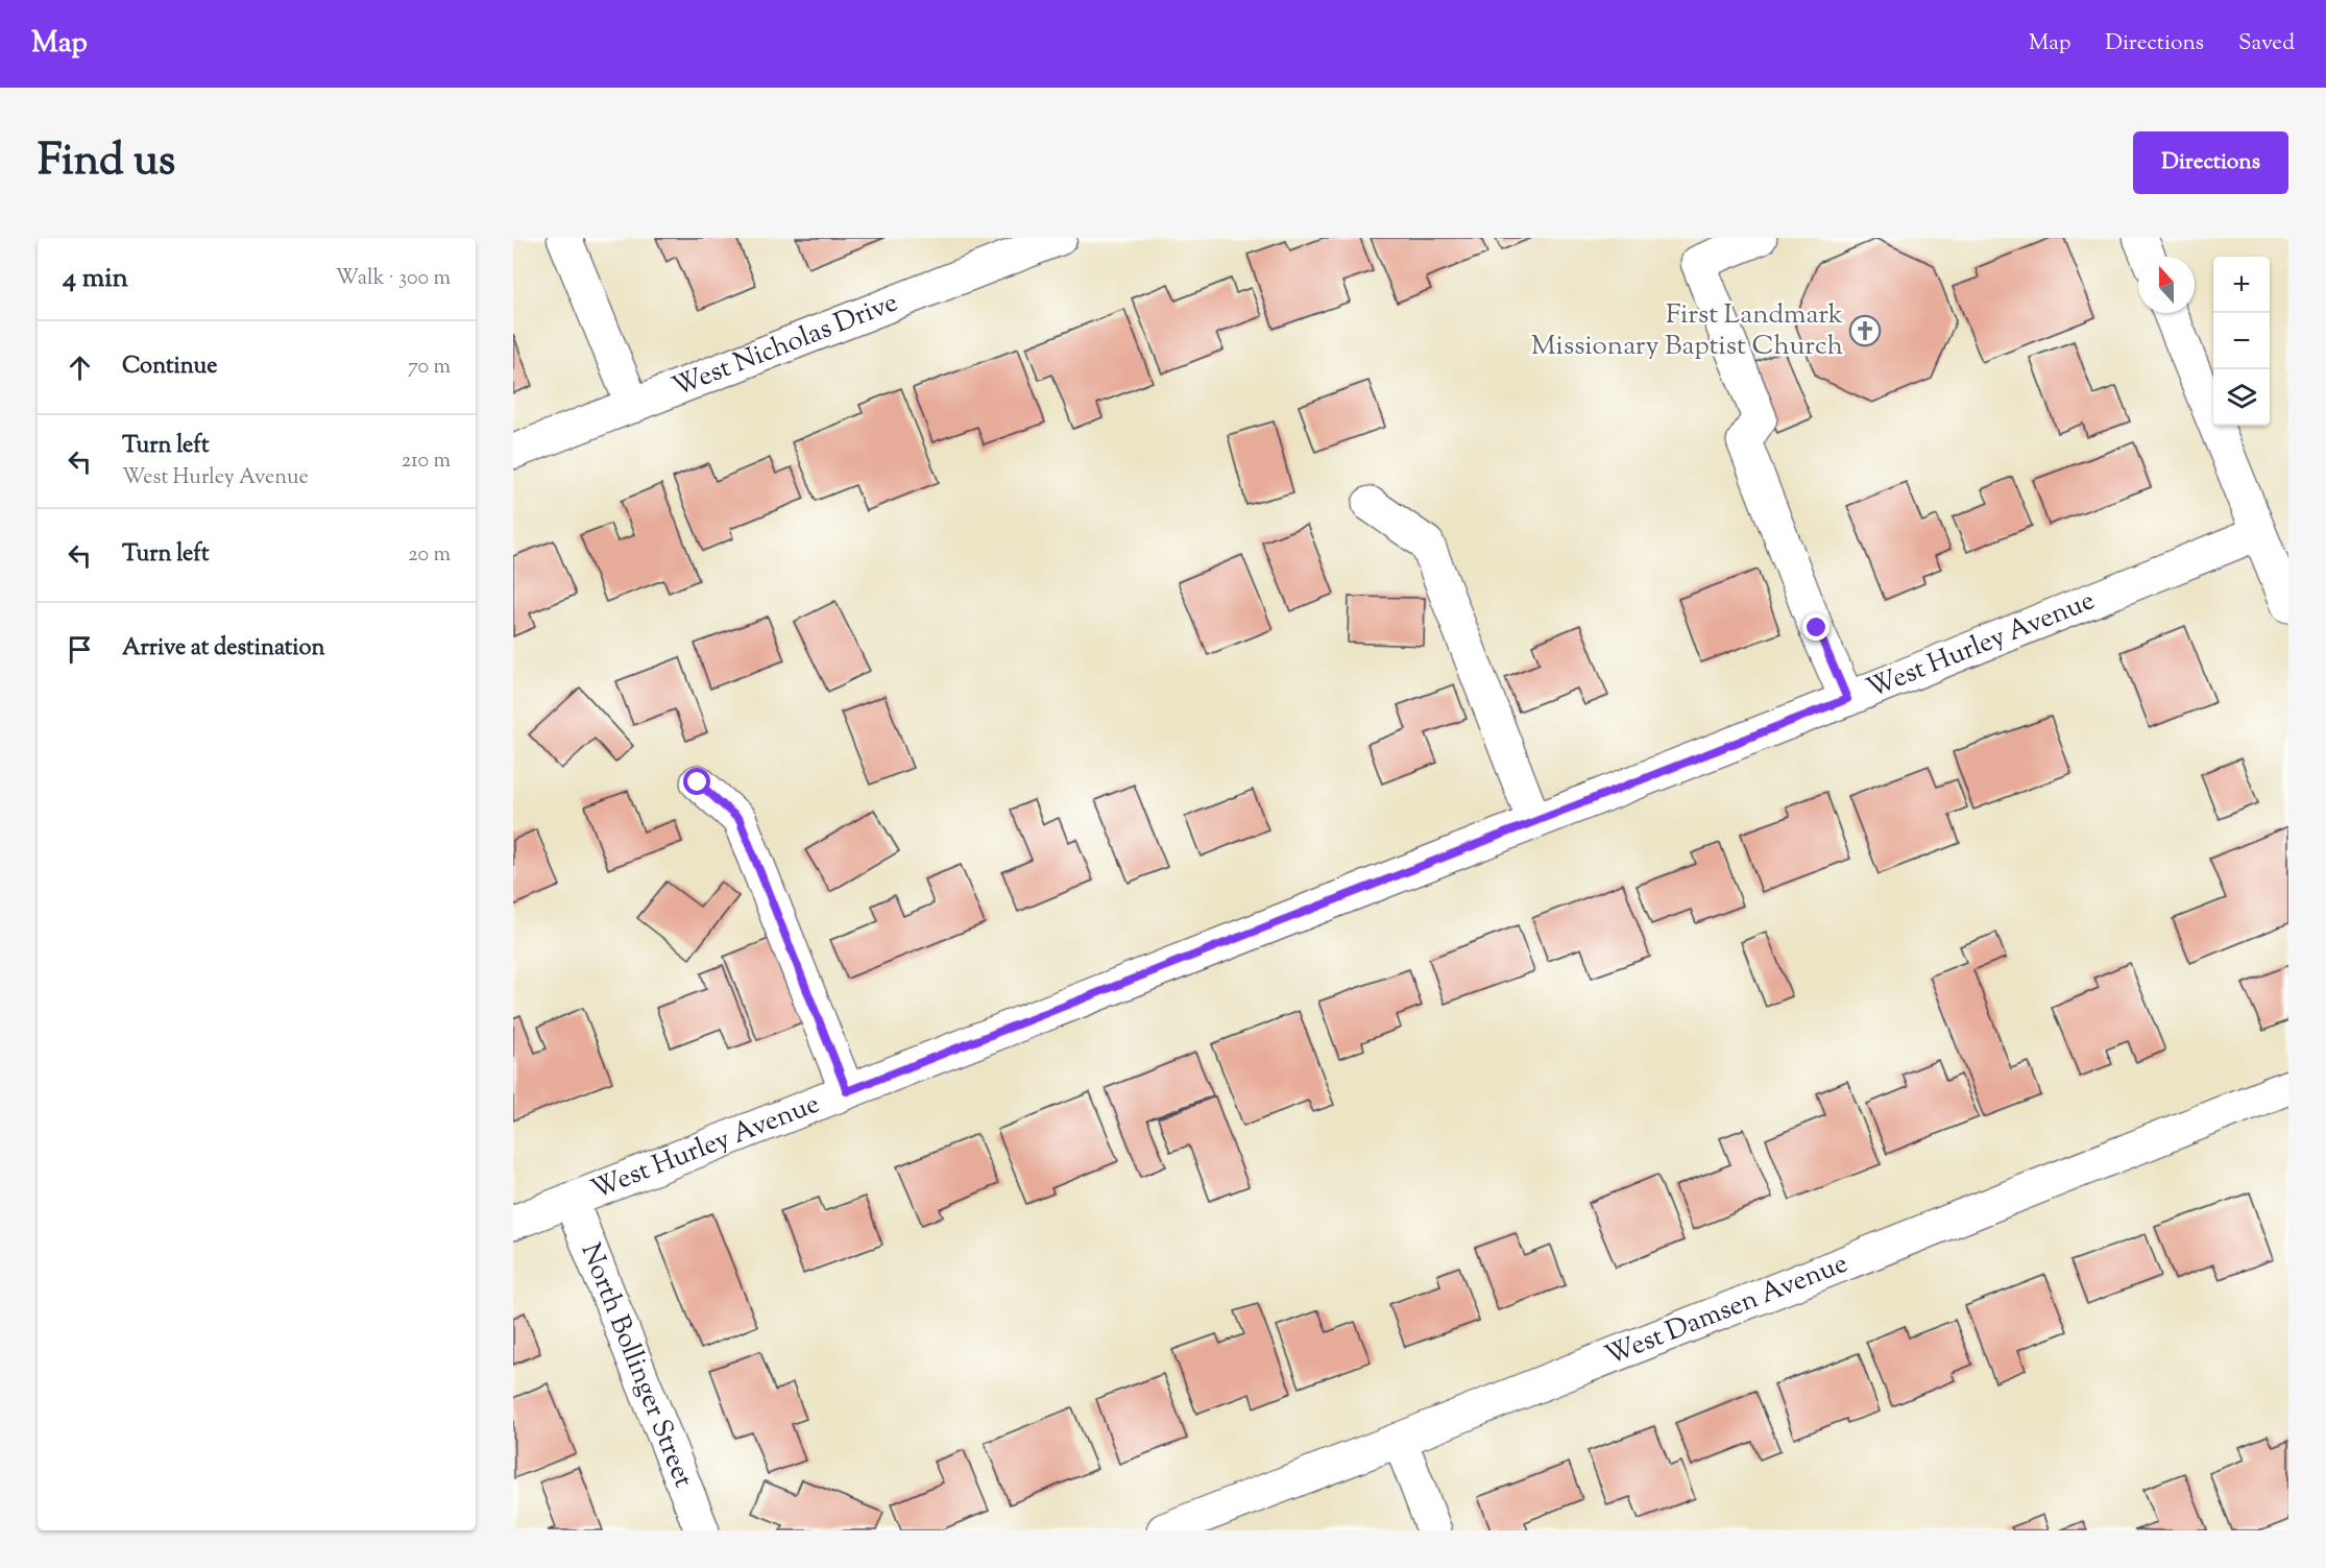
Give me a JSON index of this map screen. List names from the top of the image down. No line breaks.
{"streets":{"street":["West Nicholas Drive","West Hurley Avenue","West Damsen Avenue","North Bollinger Street"]},"crossings":[["West Hurley Avenue","North Bollinger Street"]],"places":{"church":["First Landmark Missionary Baptist Church"]},"north":"top","page":{"header":"Map","nav":["Map","Directions","Saved"],"title":"Find us","buttons":"Directions","heading":["4 min","Walk · 300 m"],"map_buttons":["+","−"],"list":[["Continue","70 m"],["Turn left","West Hurley Avenue","210 m"],["Turn left","20 m"],"Arrive at destination"]}}
